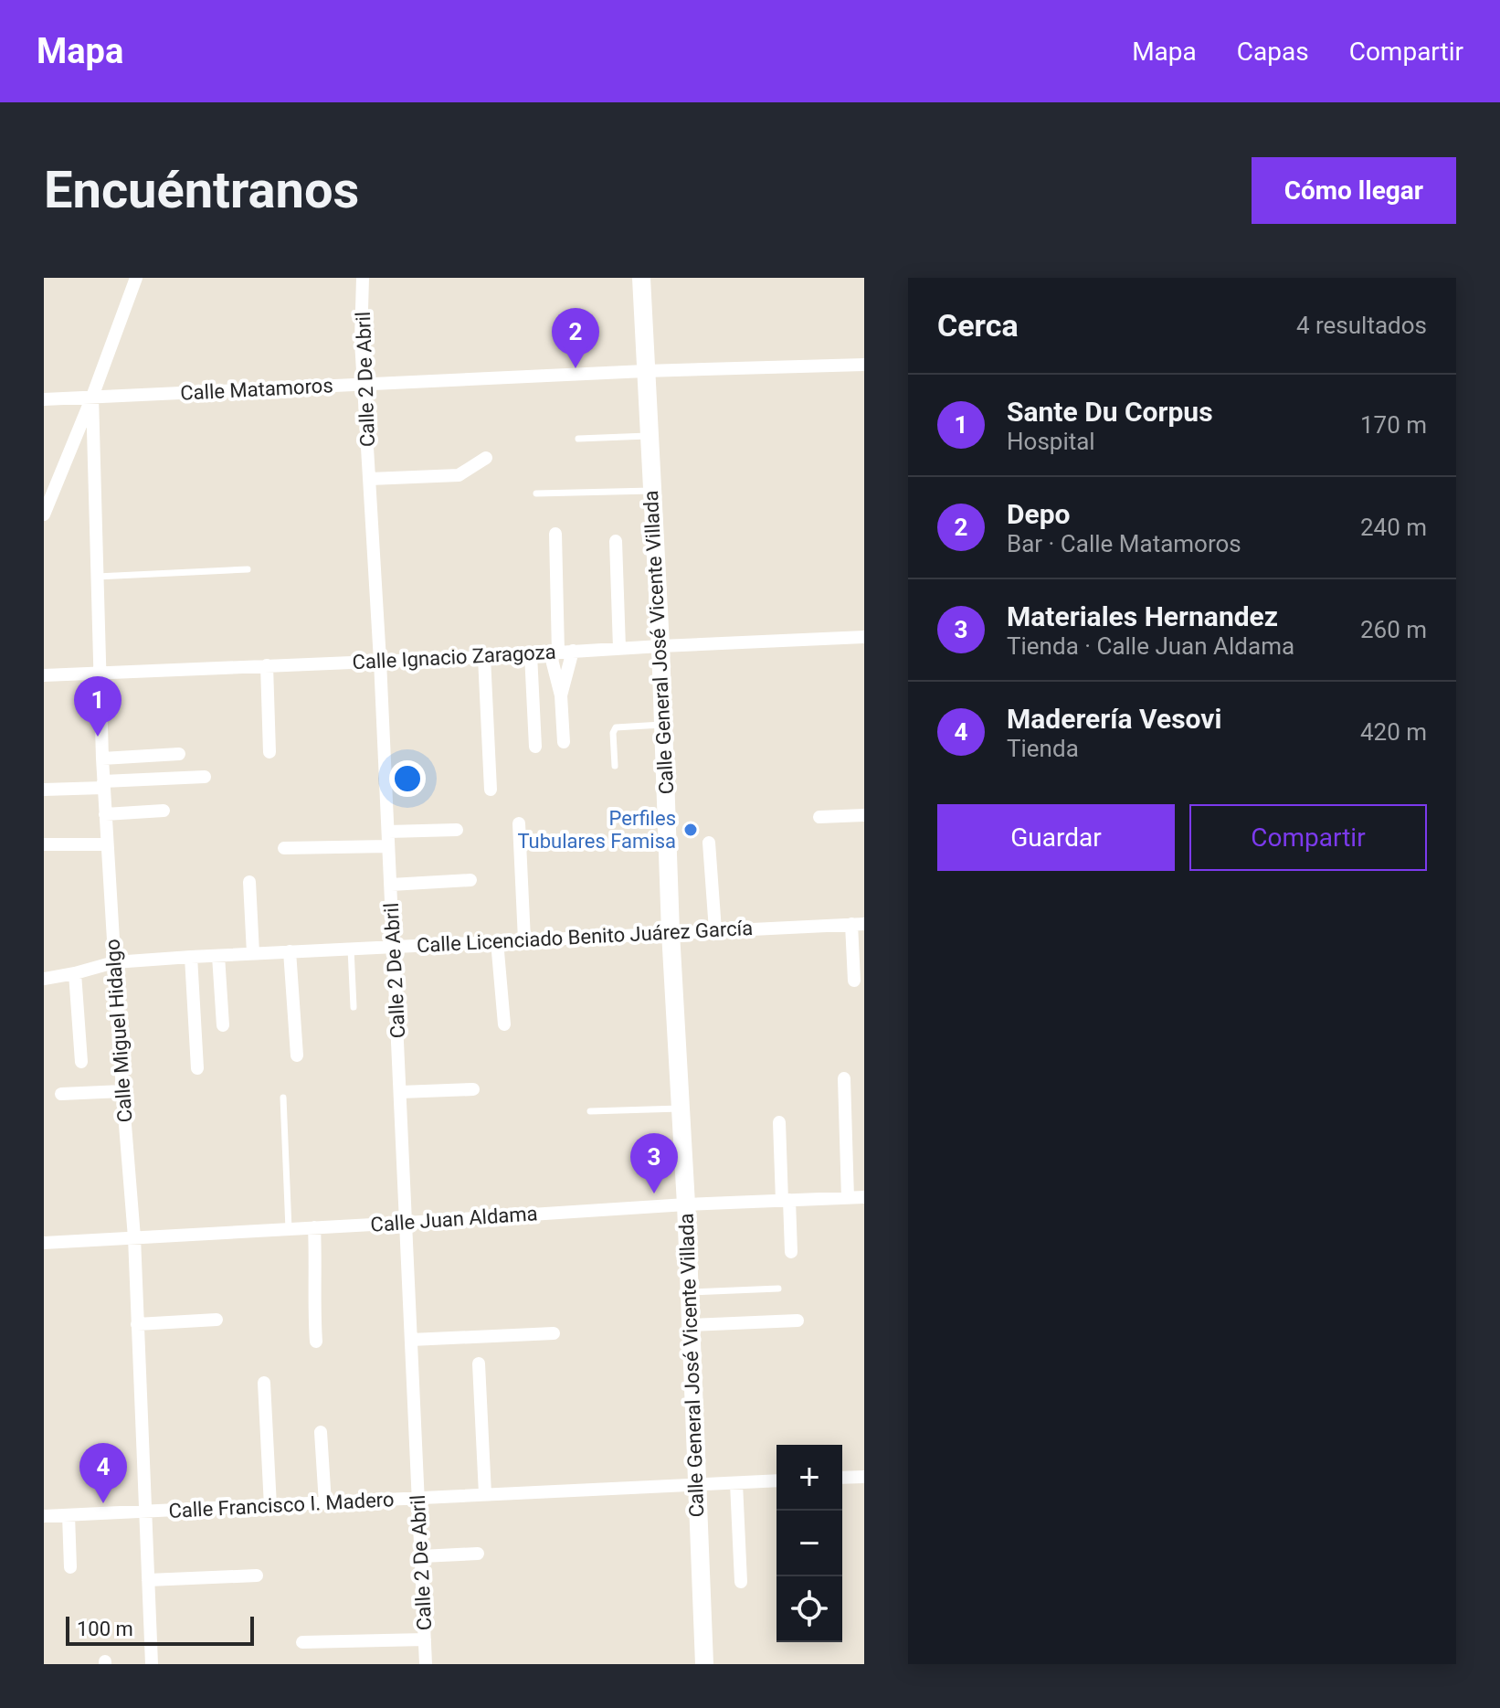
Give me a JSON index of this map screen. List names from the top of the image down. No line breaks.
{"streets":{"main road":["Calle General José Vicente Villada"],"street":["Calle 2 De Abril","Calle Matamoros","Calle Ignacio Zaragoza","Calle Licenciado Benito Juárez García","Calle Miguel Hidalgo","Calle Juan Aldama","Calle Francisco I. Madero"]},"crossings":[["Calle 2 De Abril","Calle Matamoros"],["Calle 2 De Abril","Calle Ignacio Zaragoza"],["Calle 2 De Abril","Calle Licenciado Benito Juárez García"],["Calle 2 De Abril","Calle Juan Aldama"],["Calle 2 De Abril","Calle Francisco I. Madero"],["Calle Matamoros","Calle General José Vicente Villada"],["Calle Matamoros","Calle Miguel Hidalgo"],["Calle General José Vicente Villada","Calle Ignacio Zaragoza"],["Calle General José Vicente Villada","Calle Licenciado Benito Juárez García"],["Calle General José Vicente Villada","Calle Juan Aldama"],["Calle General José Vicente Villada","Calle Francisco I. Madero"],["Calle Ignacio Zaragoza","Calle Miguel Hidalgo"],["Calle Licenciado Benito Juárez García","Calle Miguel Hidalgo"],["Calle Miguel Hidalgo","Calle Juan Aldama"],["Calle Miguel Hidalgo","Calle Francisco I. Madero"]],"places":["Perfiles Tubulares Famisa"],"scale_bar":"100 m","page":{"header":"Mapa","nav":["Mapa","Capas","Compartir"],"buttons":["Cómo llegar",["Guardar","Compartir"]],"title":"Encuéntranos","heading":["Cerca","4 resultados"],"pins":["2","1","3","4"],"list":[{"mark":"1","name":"Sante Du Corpus","note":"Hospital","value":"170 m"},{"mark":"2","name":"Depo","note":"Bar · Calle Matamoros","value":"240 m"},{"mark":"3","name":"Materiales Hernandez","note":"Tienda · Calle Juan Aldama","value":"260 m"},{"mark":"4","name":"Maderería Vesovi","note":"Tienda","value":"420 m"}],"map_buttons":["+","−"],"scale":"100 m"}}
